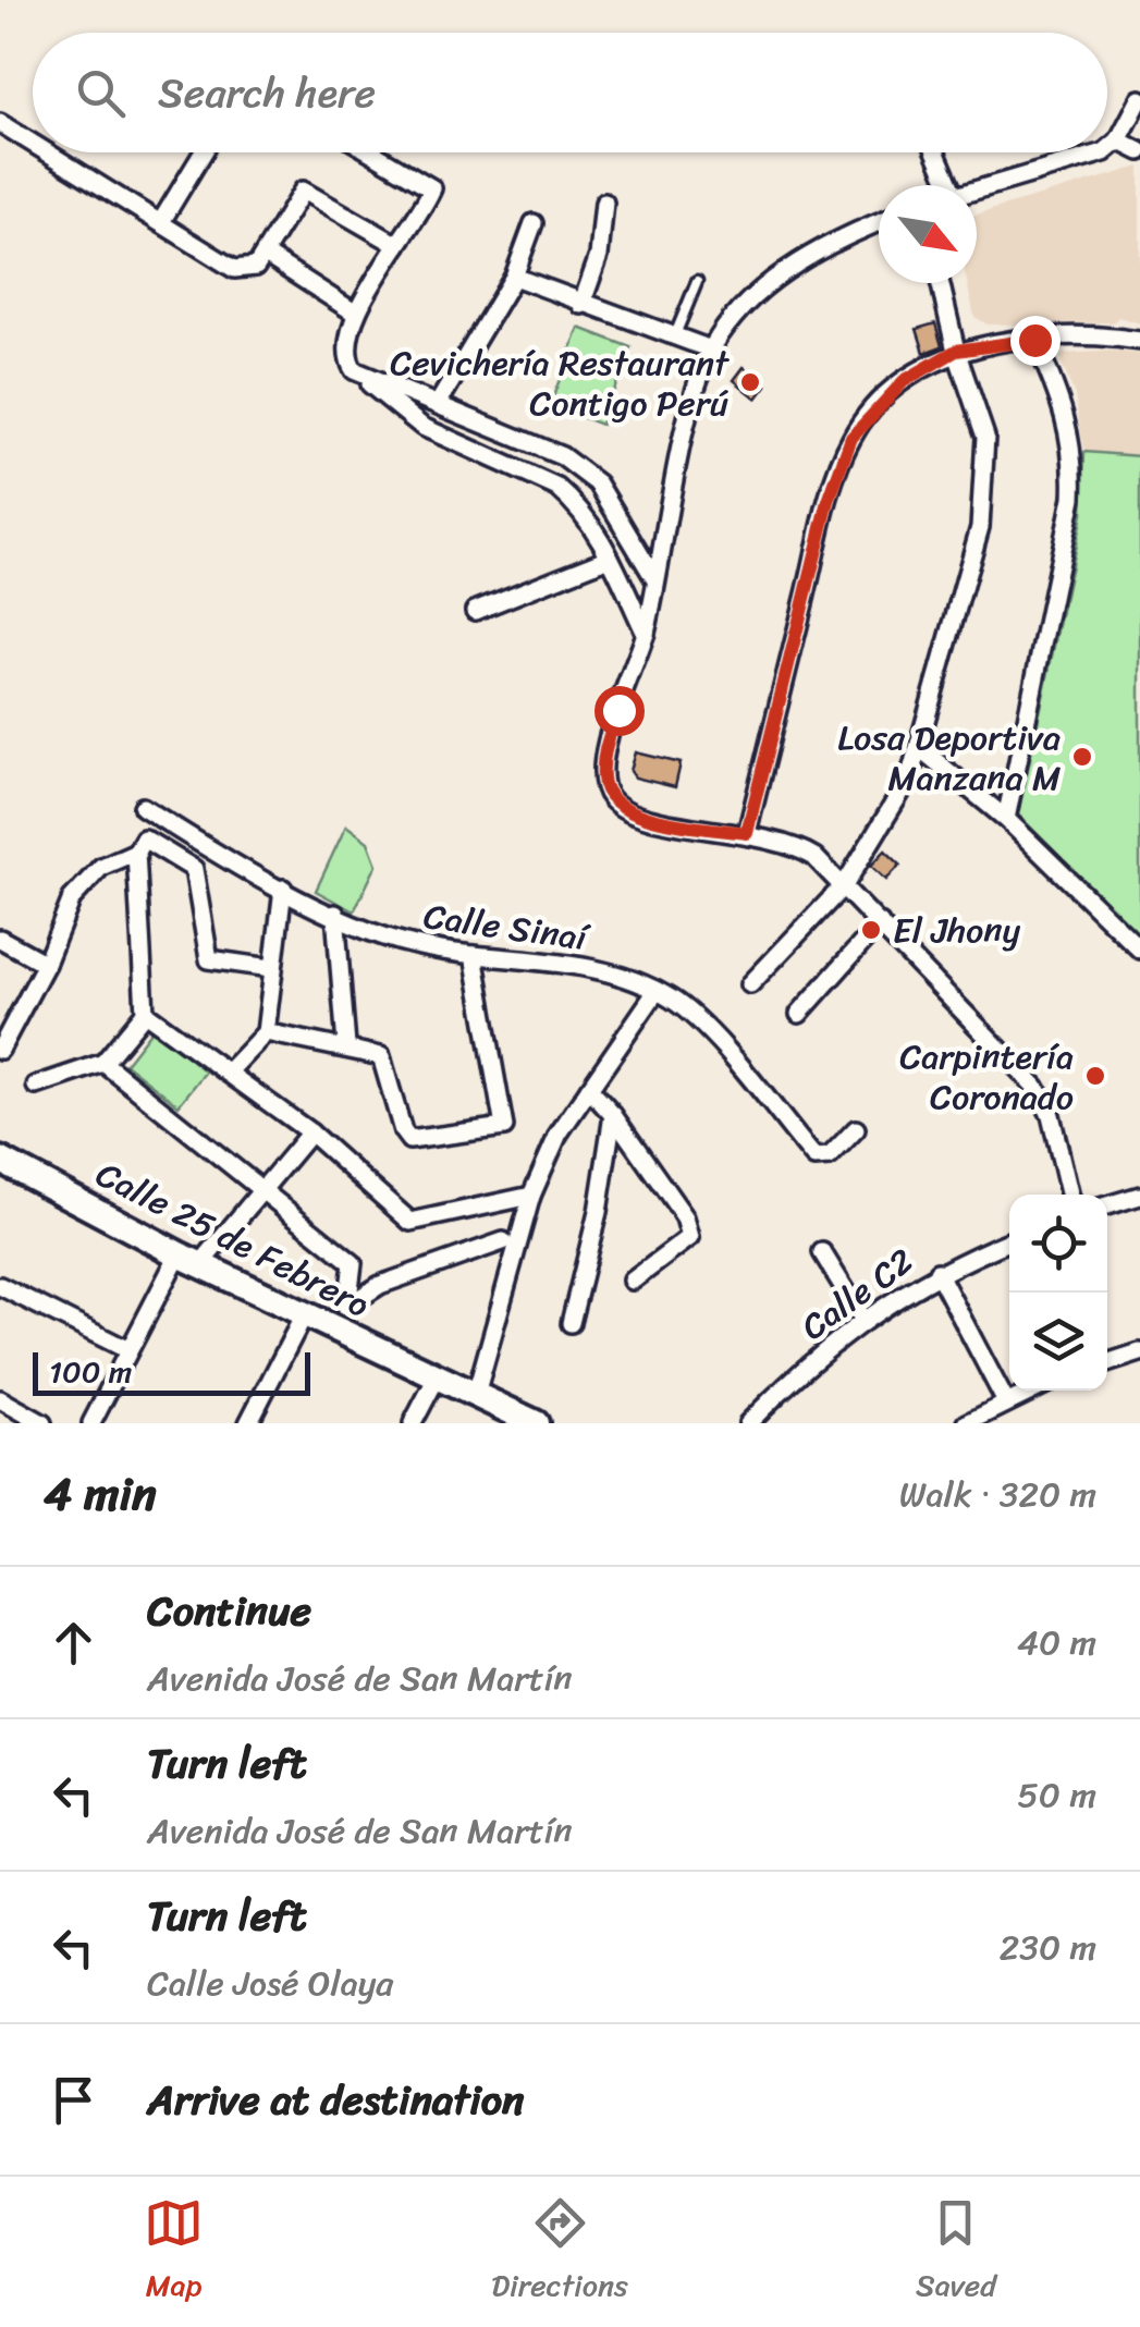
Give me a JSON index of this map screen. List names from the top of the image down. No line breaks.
{"streets":{"street":["Calle Sinaí","Calle 25 de Febrero","Calle C2"]},"places":["Cevichería Restaurant Contigo Perú","Losa Deportiva Manzana M","El Jhony","Carpintería Coronado"],"scale_bar":"100 m","north":"bottom right","page":{"search":"Search here","scale":"100 m","heading":["4 min","Walk · 320 m"],"list":[["Continue","Avenida José de San Martín","40 m"],["Turn left","Avenida José de San Martín","50 m"],["Turn left","Calle José Olaya","230 m"],"Arrive at destination"],"nav":["Map","Directions","Saved"]}}
